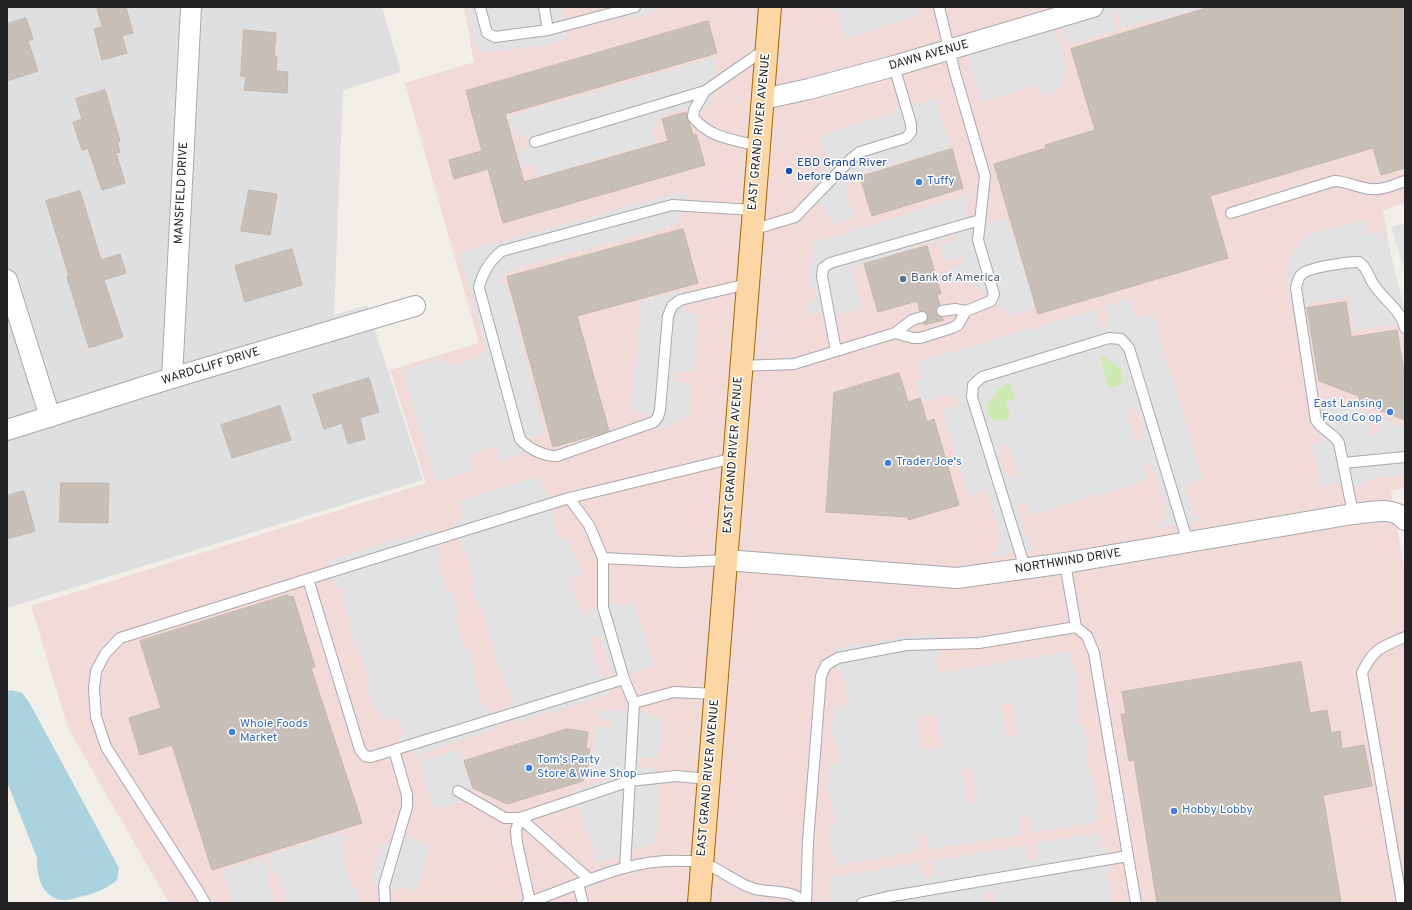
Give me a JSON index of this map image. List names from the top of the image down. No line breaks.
{"streets":{"main road":["EAST GRAND RIVER AVENUE"],"street":["DAWN AVENUE","MANSFIELD DRIVE","WARDCLIFF DRIVE","NORTHWIND DRIVE"]},"crossings":[["DAWN AVENUE","EAST GRAND RIVER AVENUE"],["EAST GRAND RIVER AVENUE","NORTHWIND DRIVE"],["MANSFIELD DRIVE","WARDCLIFF DRIVE"]],"places":["EBD Grand River before Dawn","Tuffy","Bank of America","East Lansing Food Co op","Trader Joe's","Whole Foods Market","Tom's Party Store & Wine Shop","Hobby Lobby"]}
